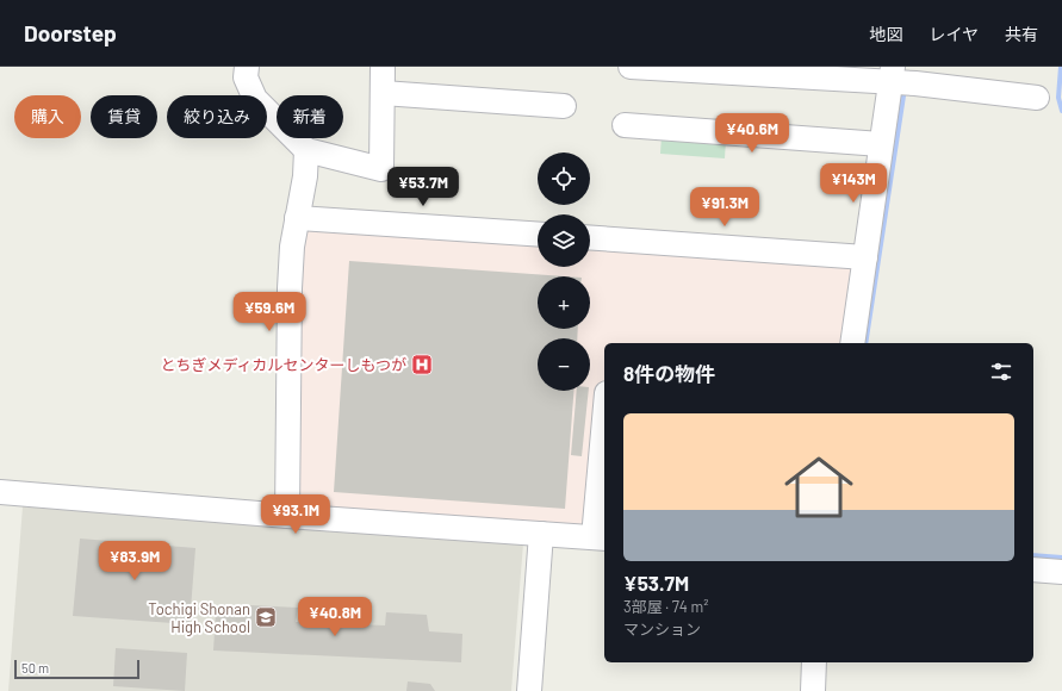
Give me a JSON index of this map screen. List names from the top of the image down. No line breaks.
{"places":{"hospital":["とちぎメディカルセンターしもつが"],"school or university":["Tochigi Shonan High School"]},"scale_bar":"50 m","page":{"header":"Doorstep","nav":["地図","レイヤ","共有"],"chip":["購入","賃貸","絞り込み","新着"],"price":["¥40.6M","¥143M","¥53.7M","¥91.3M","¥59.6M","¥93.1M","¥83.9M","¥40.8M"],"map_buttons":["+","−"],"heading":"8件の物件","list":[{"name":"¥53.7M","note":"3部屋 · 74 m² · マンション"}],"scale":"50 m"}}
